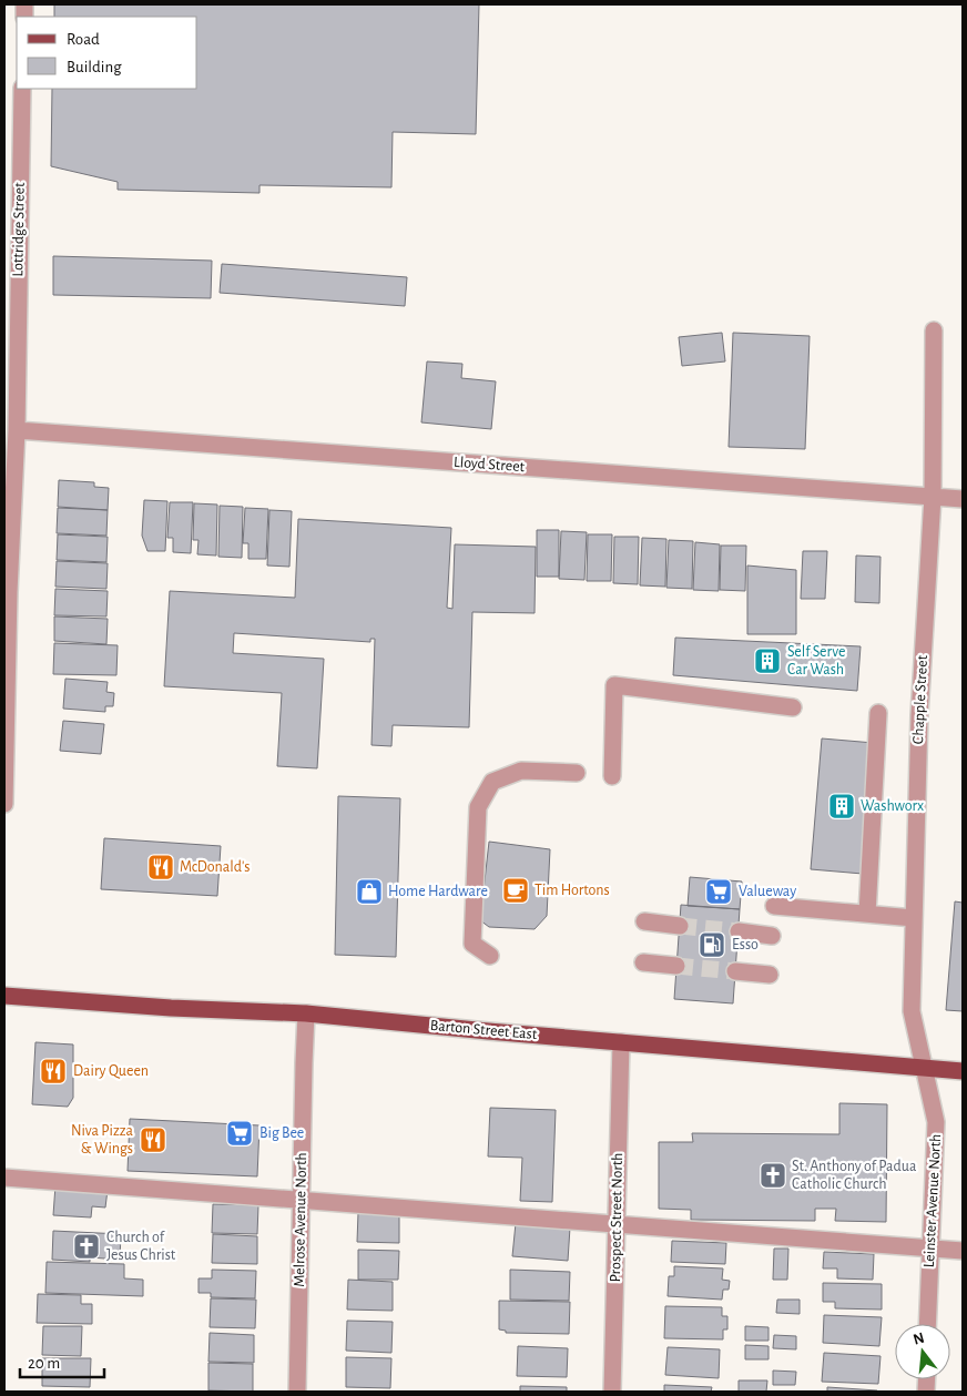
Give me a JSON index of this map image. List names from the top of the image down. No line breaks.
{"streets":{"main road":["Barton Street East"],"street":["Lottridge Street","Lloyd Street","Chapple Street","Leinster Avenue North","Prospect Street North","Melrose Avenue North"]},"crossings":[["Lottridge Street","Lloyd Street"],["Lloyd Street","Chapple Street"],["Chapple Street","Barton Street East"],["Chapple Street","Leinster Avenue North"],["Barton Street East","Leinster Avenue North"],["Barton Street East","Prospect Street North"],["Barton Street East","Melrose Avenue North"]],"places":{"building":["Self Serve Car Wash","Washworx"],"restaurant":["McDonald's","Dairy Queen","Niva Pizza & Wings"],"cafe":["Tim Hortons"],"shop":["Home Hardware"],"supermarket":["Valueway","Big Bee"],"fuel station":["Esso"],"church":["St. Anthony of Padua Catholic Church","Church of Jesus Christ"]},"legend":["Road","Building"],"scale_bar":"20 m","north":"top"}
